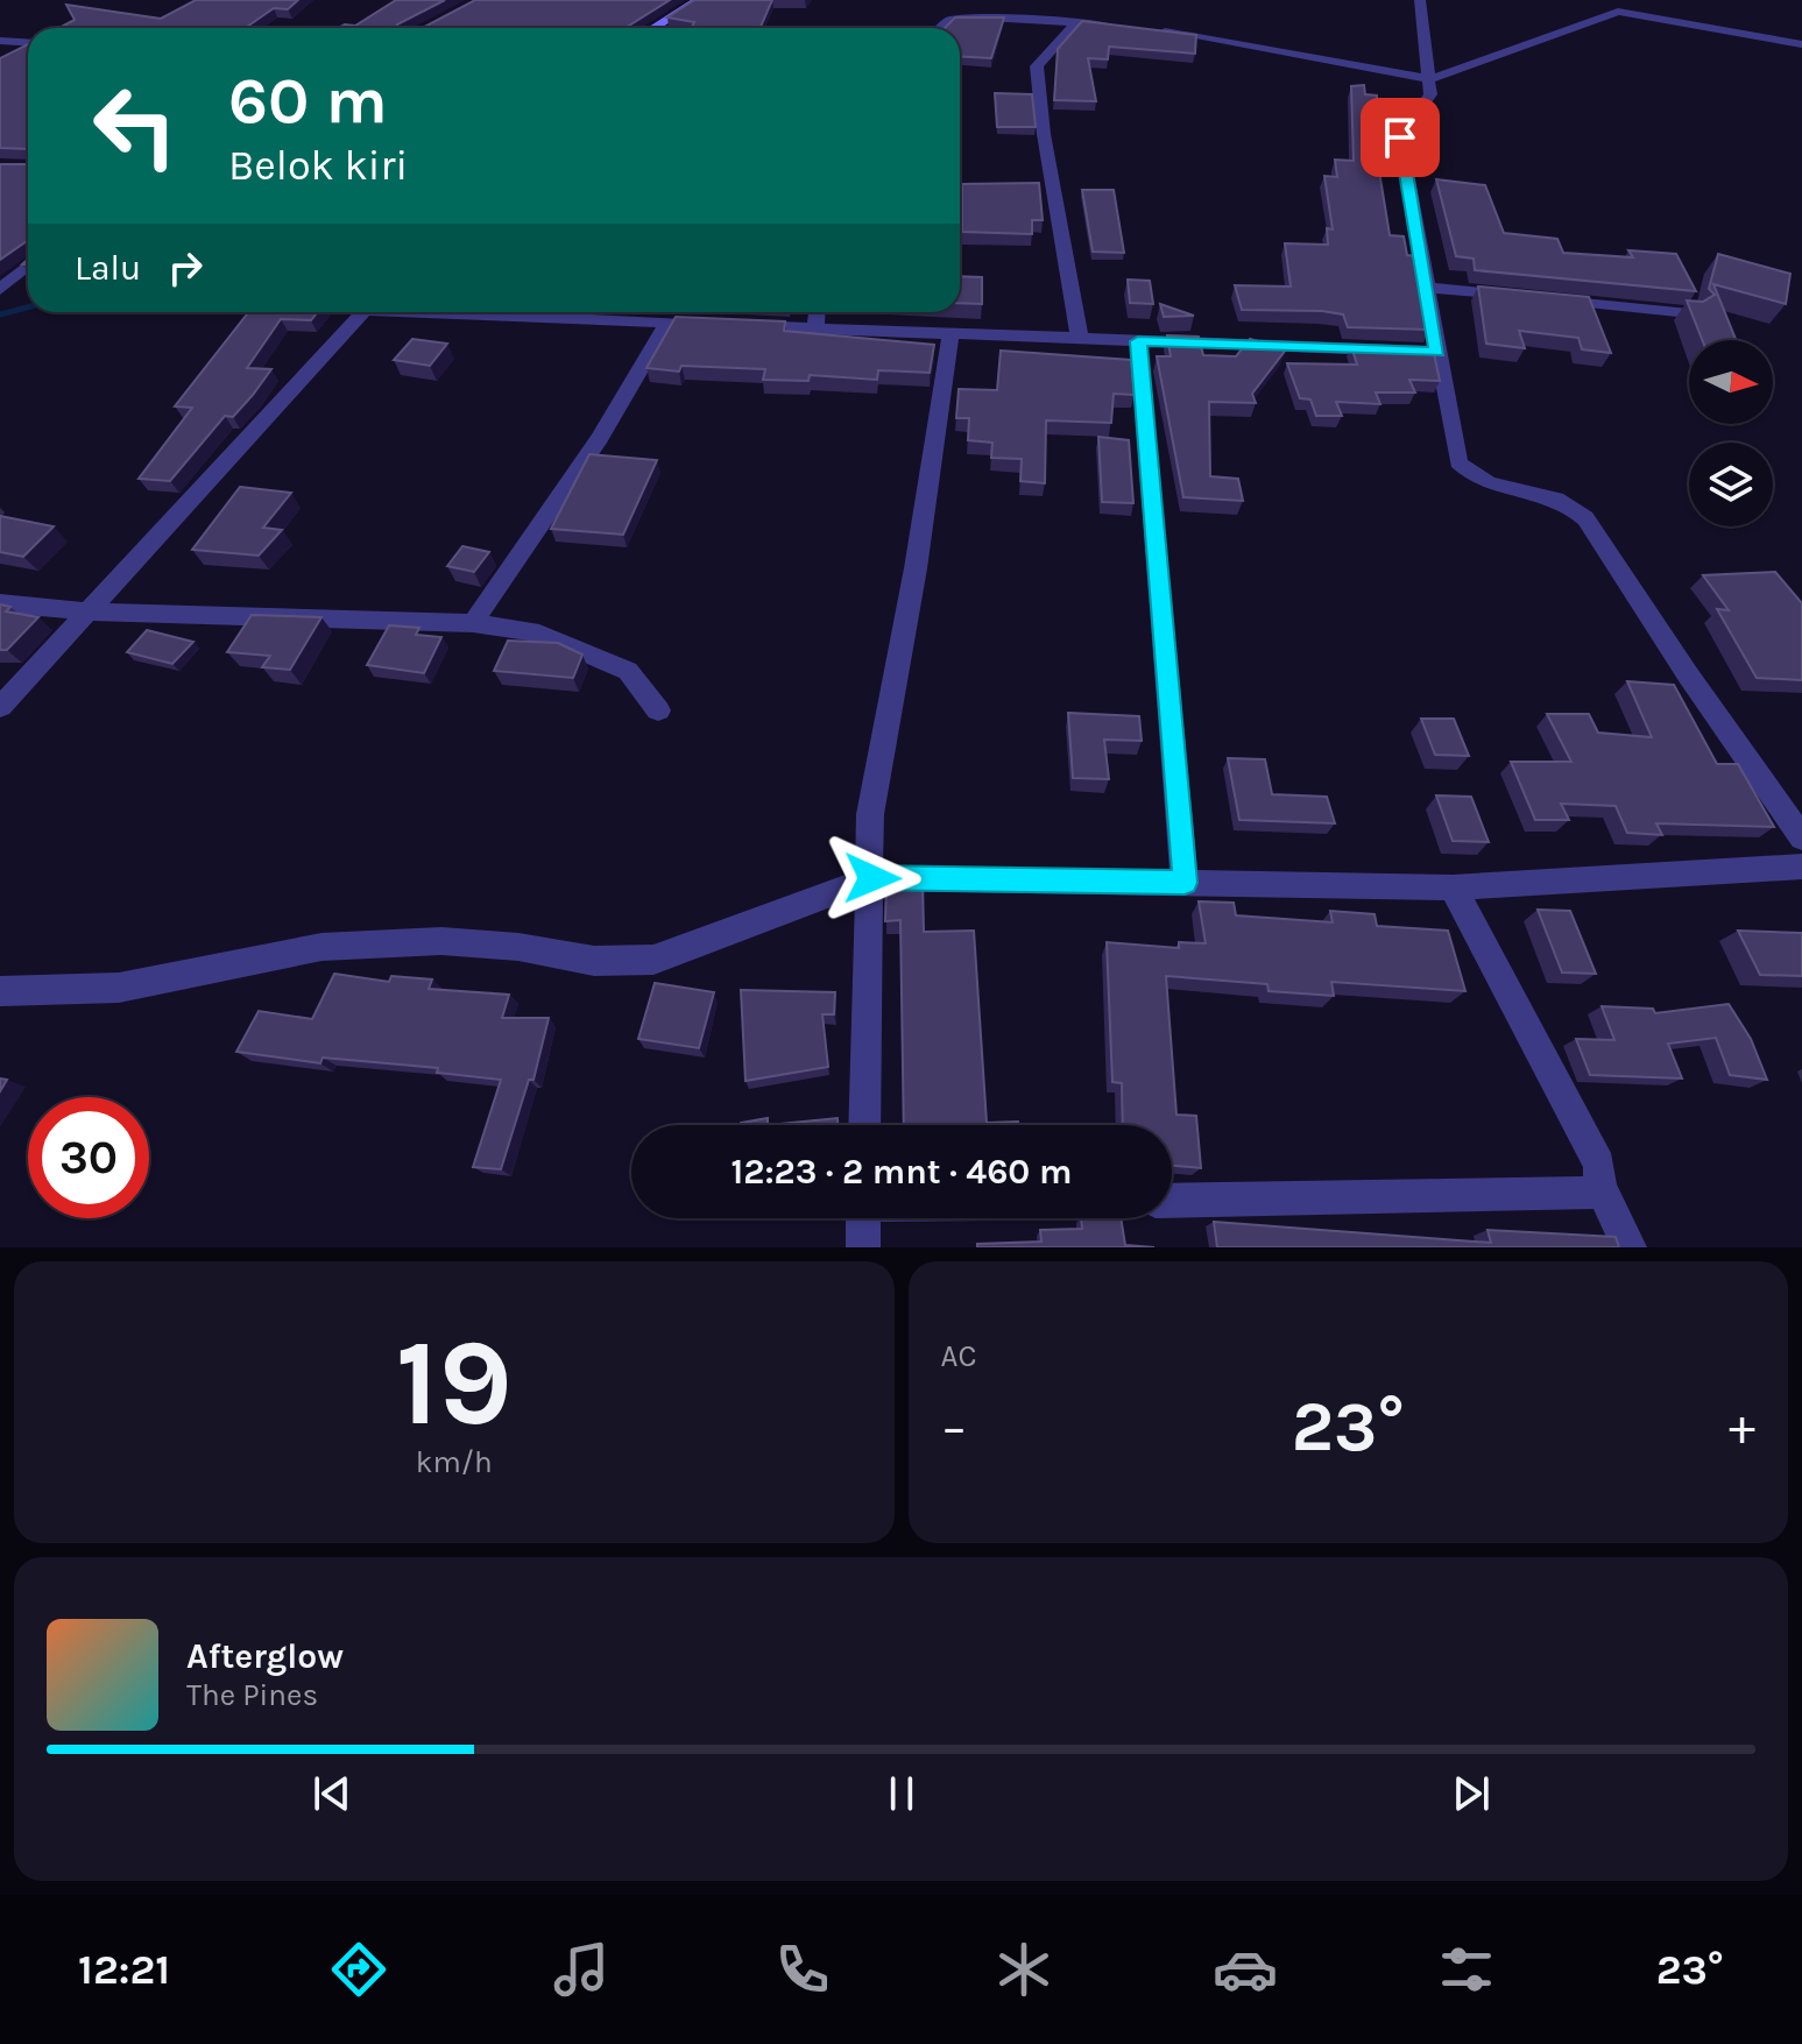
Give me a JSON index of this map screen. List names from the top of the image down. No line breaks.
{"north":"right","page":{"turn":["60 m","Belok kiri"],"then":"Lalu","limit":"30","trip":"12:23 · 2 mnt · 460 m","tile":[["19","km/h"],"AC"],"heat":["−","23°","+"],"song":["Afterglow","The Pines"],"tabs":["12:21","23°"]}}
